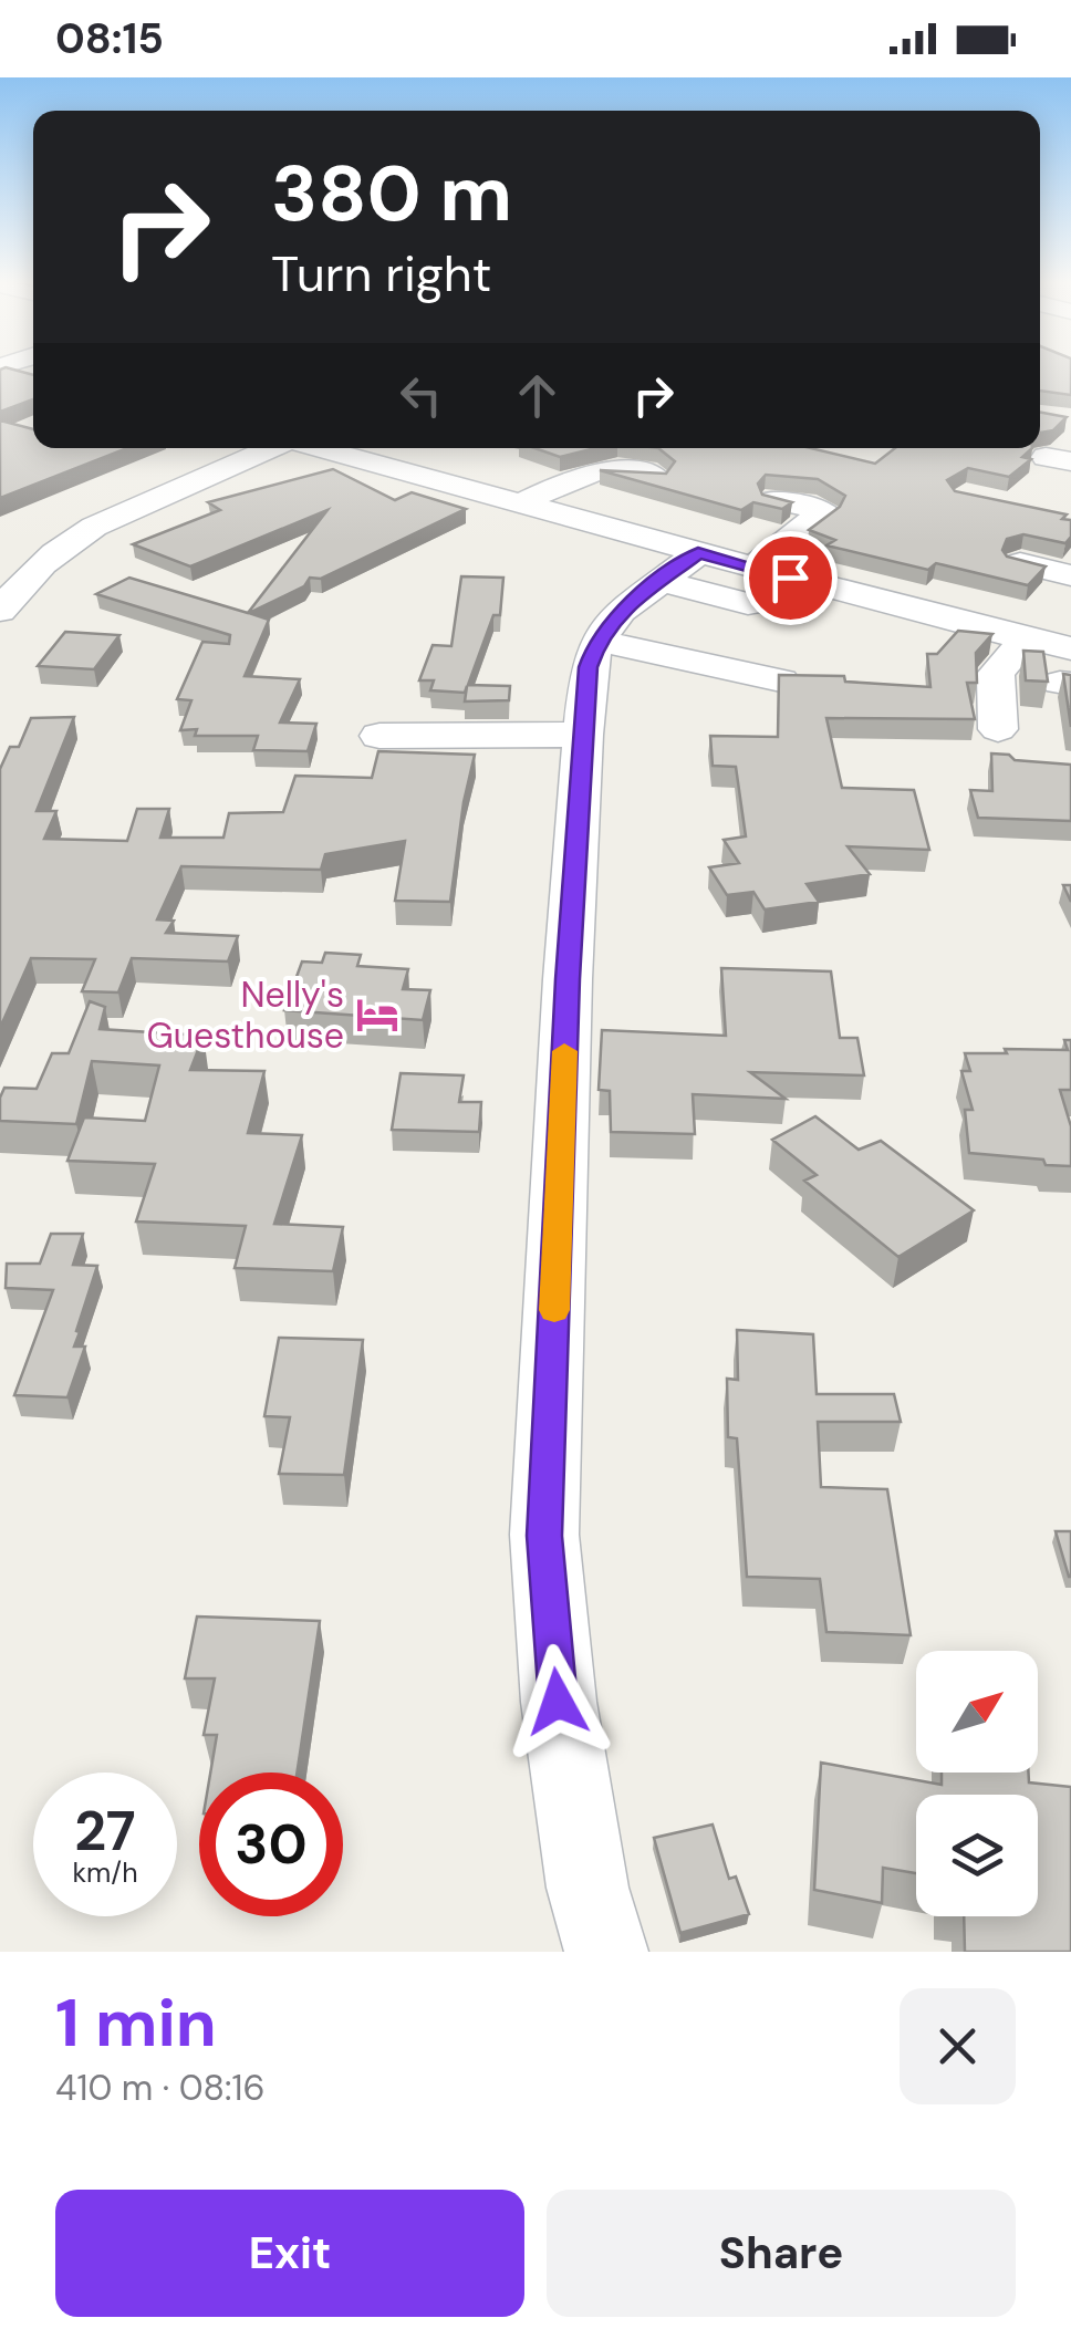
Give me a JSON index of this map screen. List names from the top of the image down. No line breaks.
{"places":{"hotel":["Nelly's Guesthouse"]},"north":"top right","page":{"status":"08:15","turn":["380 m","Turn right"],"speed":"27 km/h","limit":"30","heading":["1 min","410 m · 08:16"],"buttons":["Exit","Share"]}}
